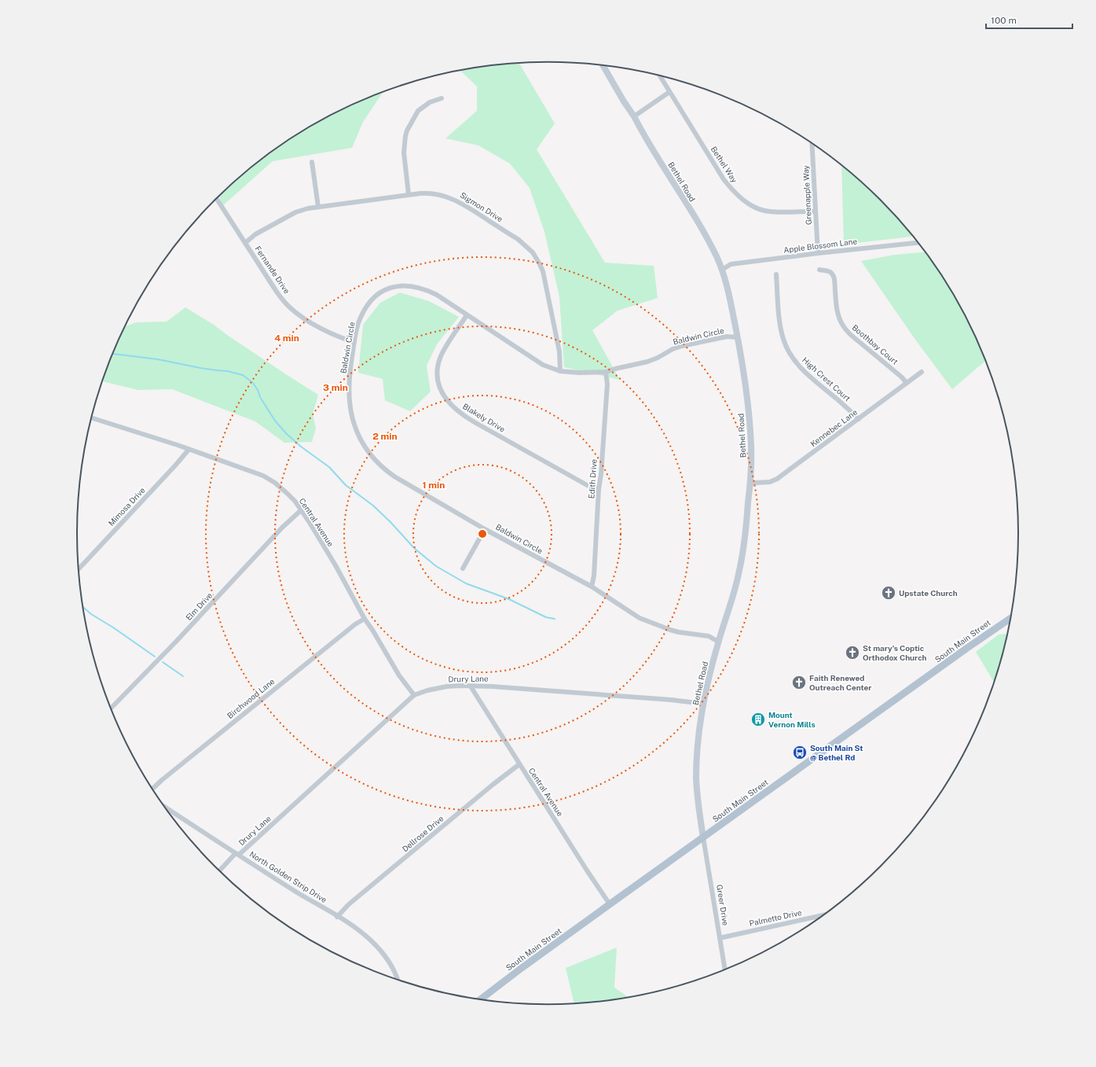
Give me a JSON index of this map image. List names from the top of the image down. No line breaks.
{"streets":{"main road":["South Main Street"],"street":["Bethel Way","Bethel Road","Greenapple Way","Sigmon Drive","Apple Blossom Lane","Fernande Drive","Baldwin Circle","Boothbay Court","High Crest Court","Blakely Drive","Kennebec Lane","Edith Drive","Mimosa Drive","Central Avenue","Elm Drive","Drury Lane","Birchwood Lane","Dellrose Drive","North Golden Strip Drive","Greer Drive","Palmetto Drive"]},"crossings":[["Bethel Way","Greenapple Way"],["Bethel Road","Apple Blossom Lane"],["Bethel Road","Baldwin Circle"],["Bethel Road","Kennebec Lane"],["Bethel Road","South Main Street"],["Bethel Road","Drury Lane"],["Bethel Road","Greer Drive"],["Greenapple Way","Apple Blossom Lane"],["Sigmon Drive","Fernande Drive"],["Sigmon Drive","Baldwin Circle"],["Fernande Drive","Baldwin Circle"],["Baldwin Circle","Blakely Drive"],["Baldwin Circle","Edith Drive"],["Boothbay Court","Kennebec Lane"],["High Crest Court","Kennebec Lane"],["Blakely Drive","Edith Drive"],["Mimosa Drive","Central Avenue"],["Central Avenue","Elm Drive"],["Central Avenue","South Main Street"],["Central Avenue","Drury Lane"],["Central Avenue","Birchwood Lane"],["Central Avenue","Dellrose Drive"],["South Main Street","Greer Drive"],["Drury Lane","North Golden Strip Drive"],["Dellrose Drive","North Golden Strip Drive"],["Greer Drive","Palmetto Drive"]],"places":{"church":["Upstate Church","St mary's Coptic Orthodox Church","Faith Renewed Outreach Center"],"building":["Mount Vernon Mills"],"bus stop":["South Main St @ Bethel Rd"]},"scale_bar":"100 m","rings":["4 min","3 min","2 min","1 min"]}
